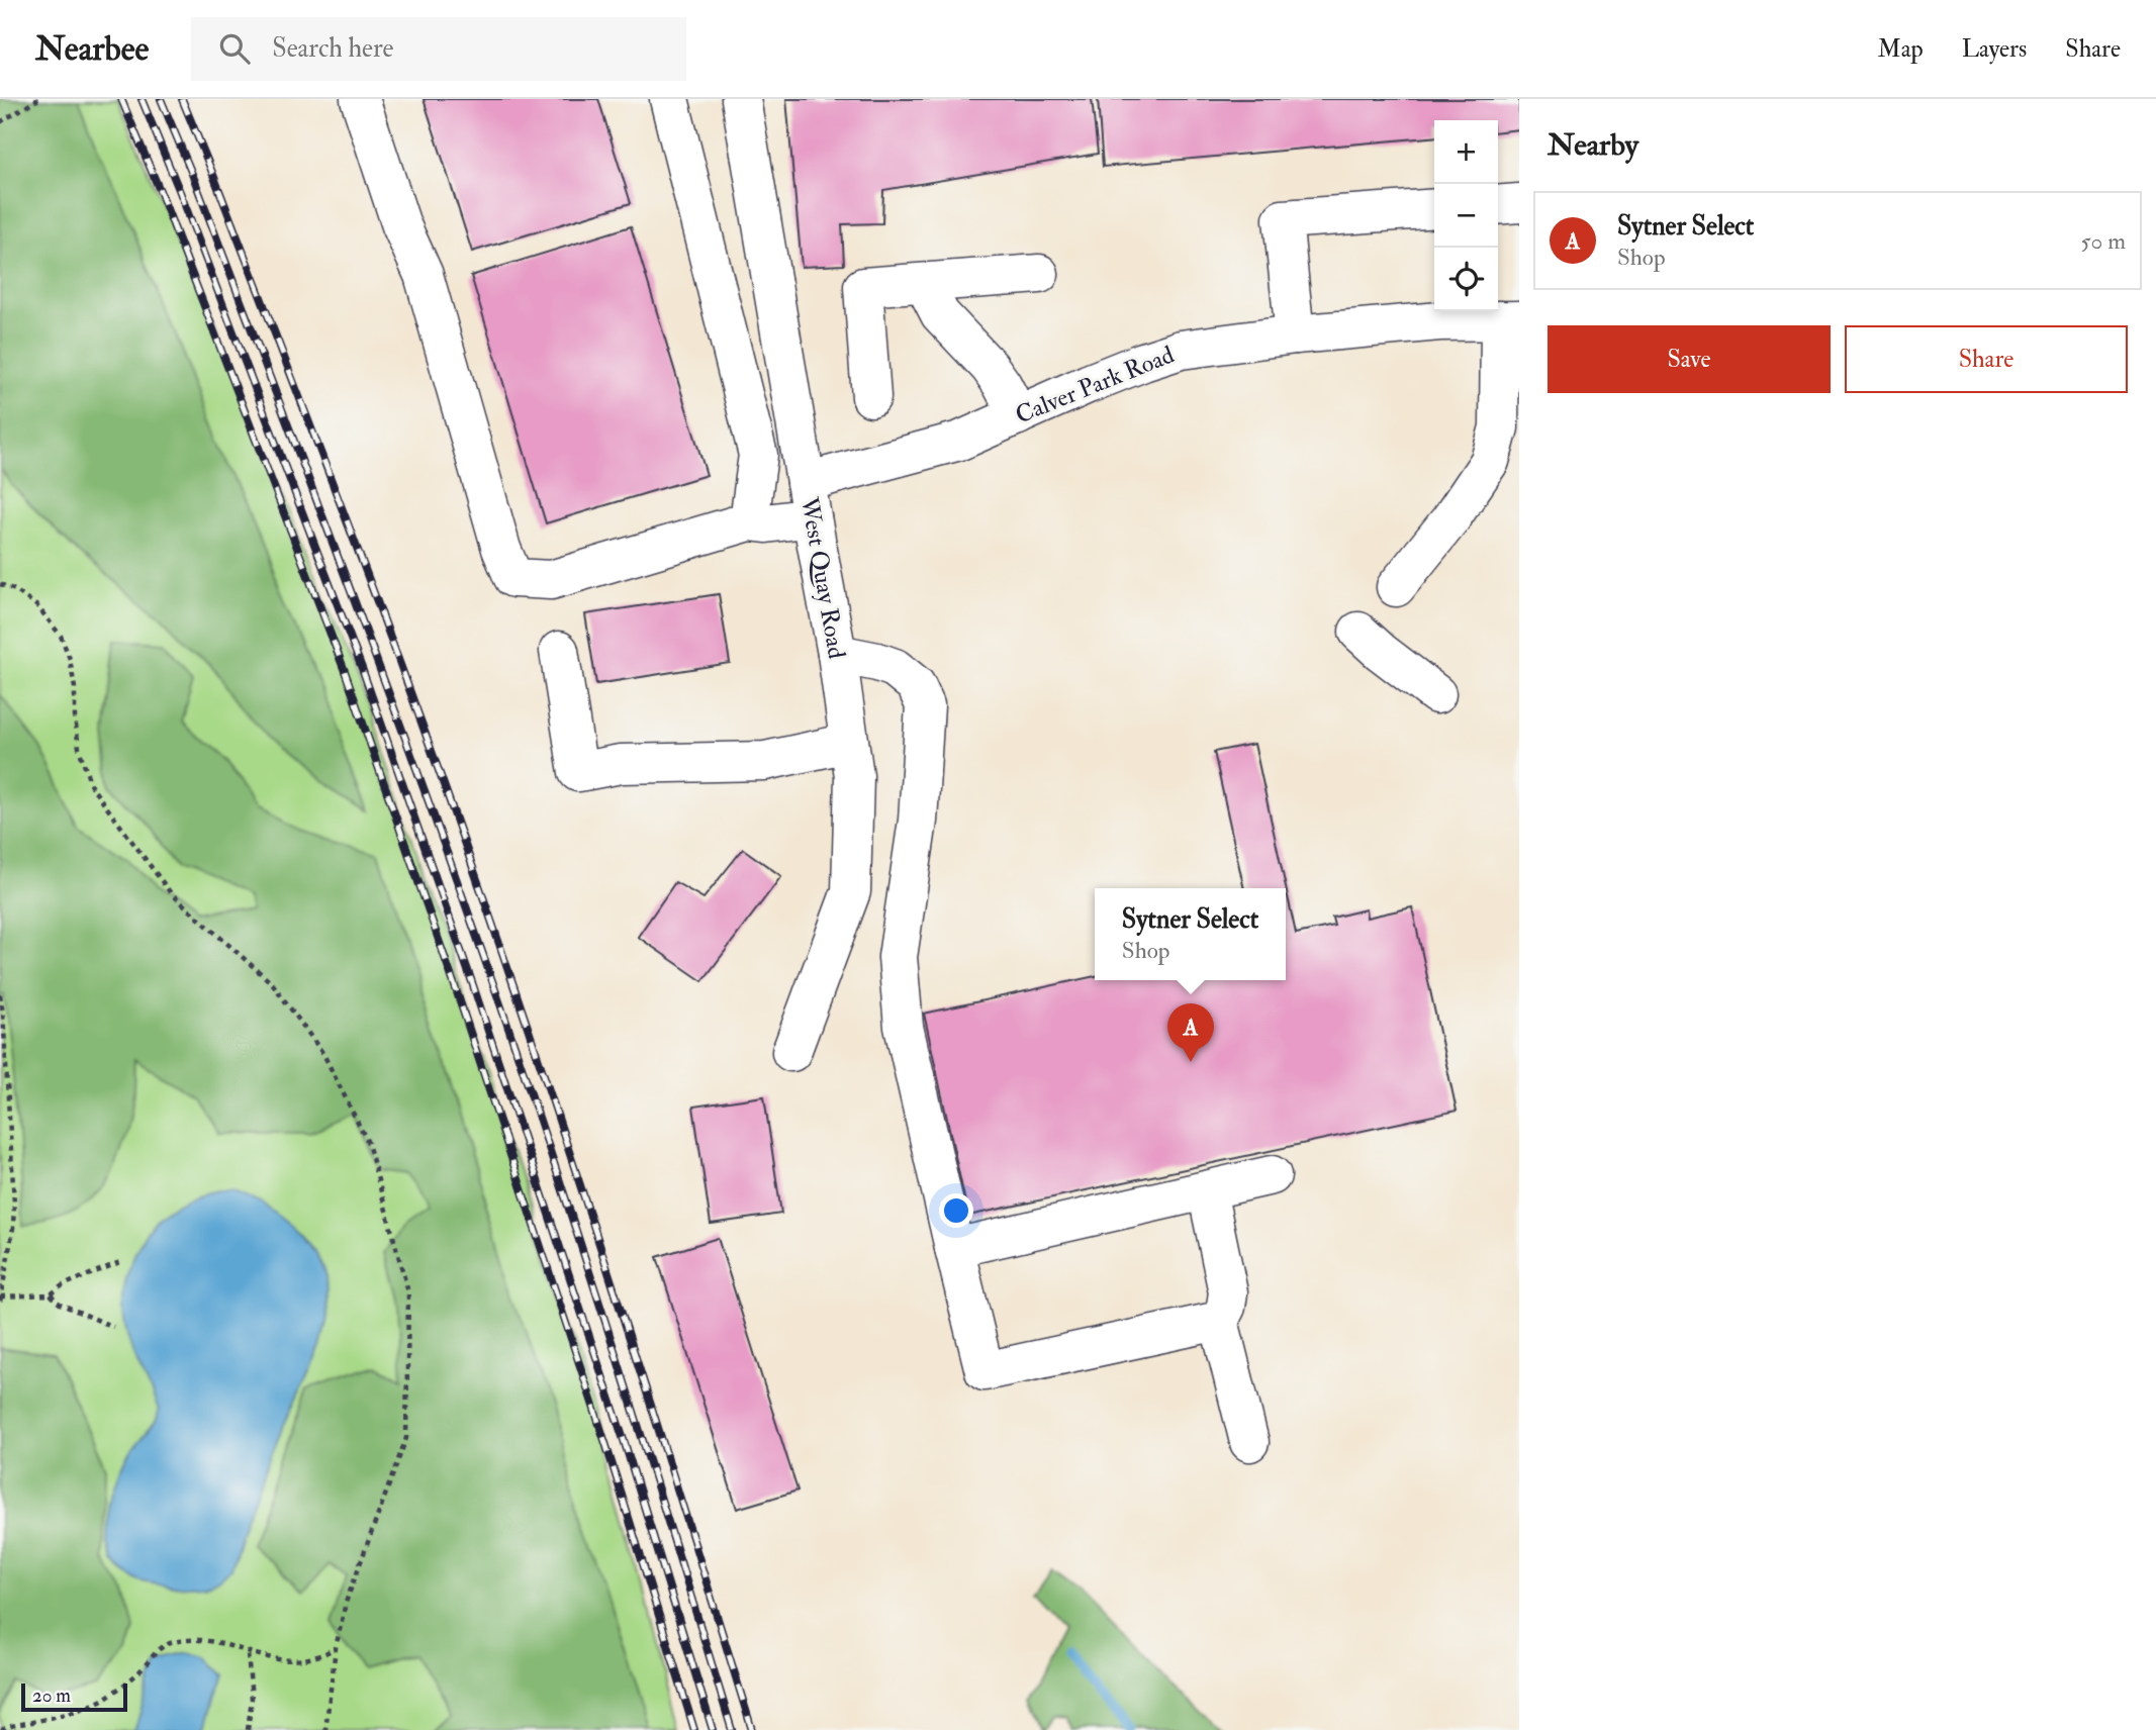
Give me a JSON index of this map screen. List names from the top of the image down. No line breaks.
{"streets":{"street":["Calver Park Road","West Quay Road"]},"crossings":[["Calver Park Road","West Quay Road"]],"scale_bar":"20 m","page":{"header":"Nearbee","search":"Search here","nav":["Map","Layers","Share"],"heading":"Nearby","map_buttons":["+","−"],"list":[{"mark":"A","name":"Sytner Select","note":"Shop","value":"50 m"}],"buttons":["Save","Share"],"popup":["Sytner Select","Shop"],"pins":"A","scale":"20 m"}}
